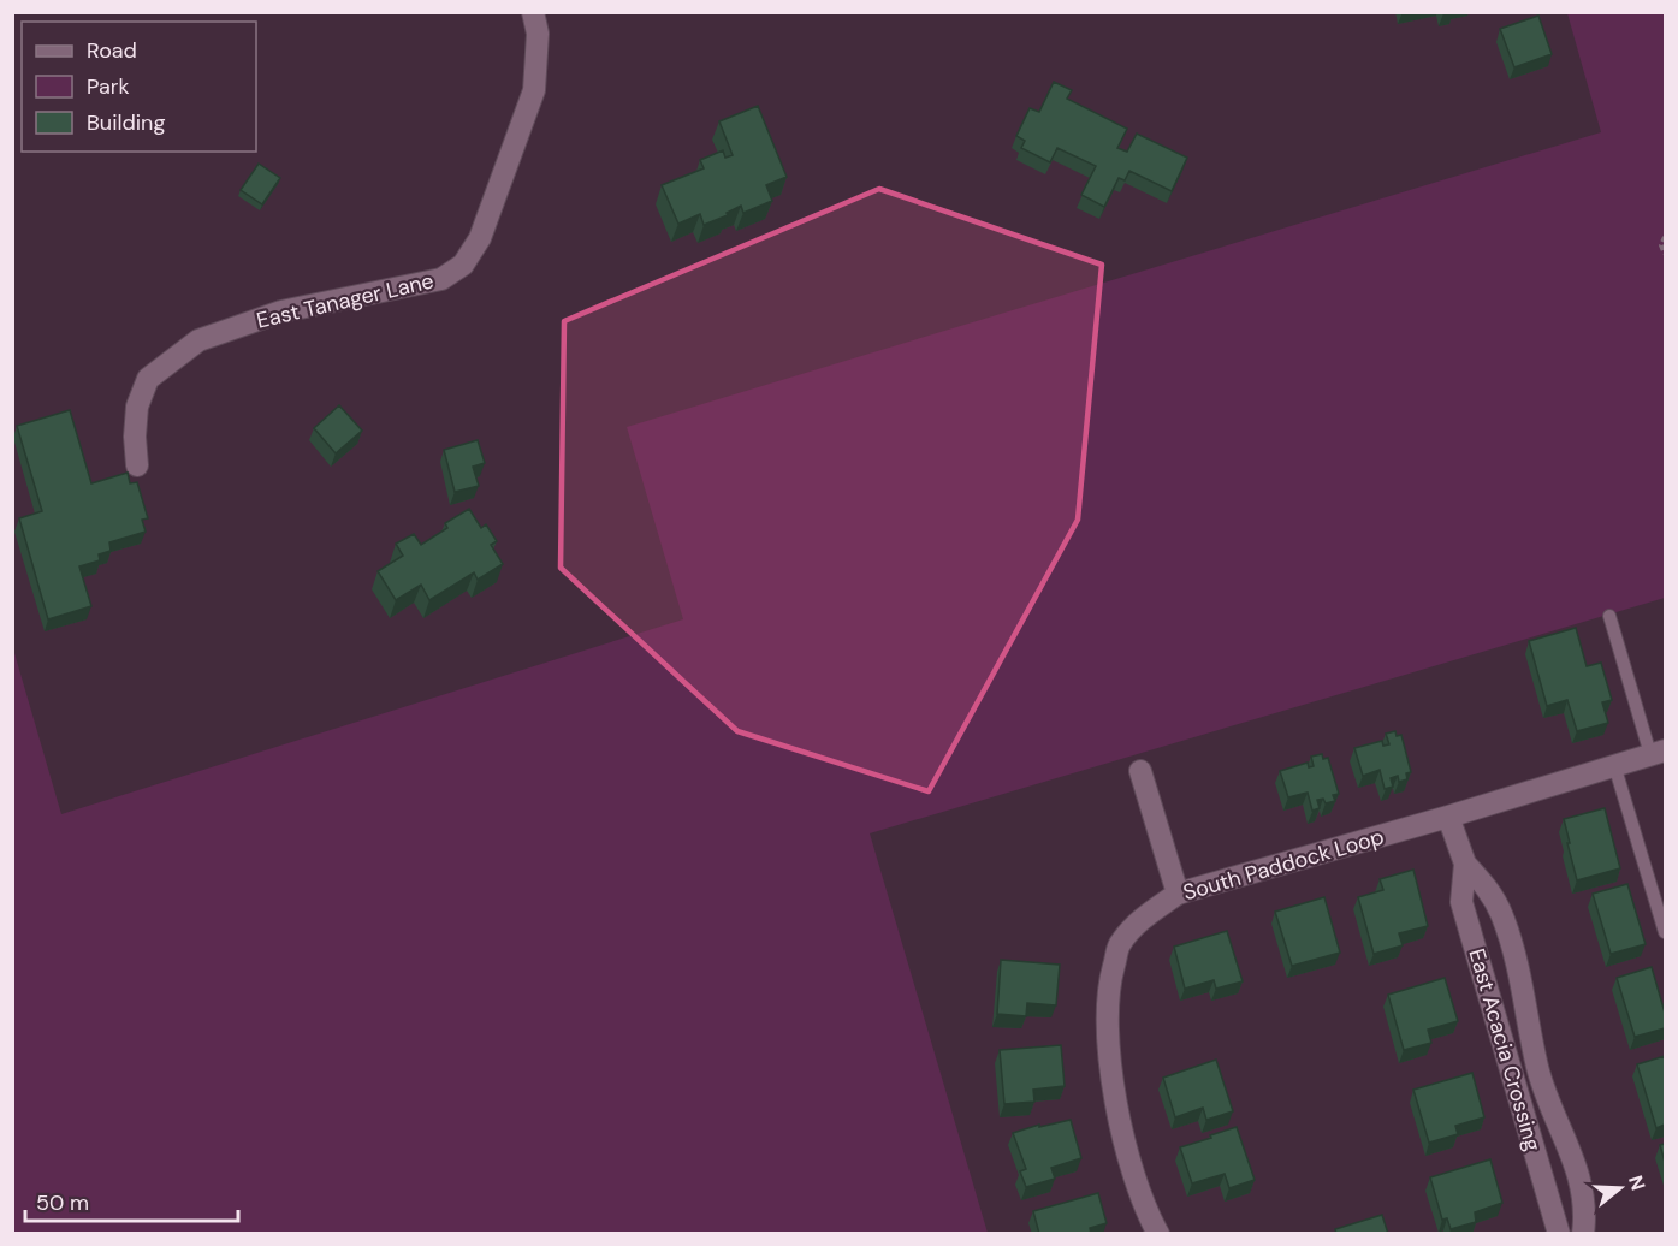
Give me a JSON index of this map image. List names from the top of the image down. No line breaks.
{"streets":{"street":["East Tanager Lane","South Paddock Loop","East Acacia Crossing"]},"crossings":[["South Paddock Loop","East Acacia Crossing"]],"legend":["Road","Park","Building"],"scale_bar":"50 m","north":"right"}
